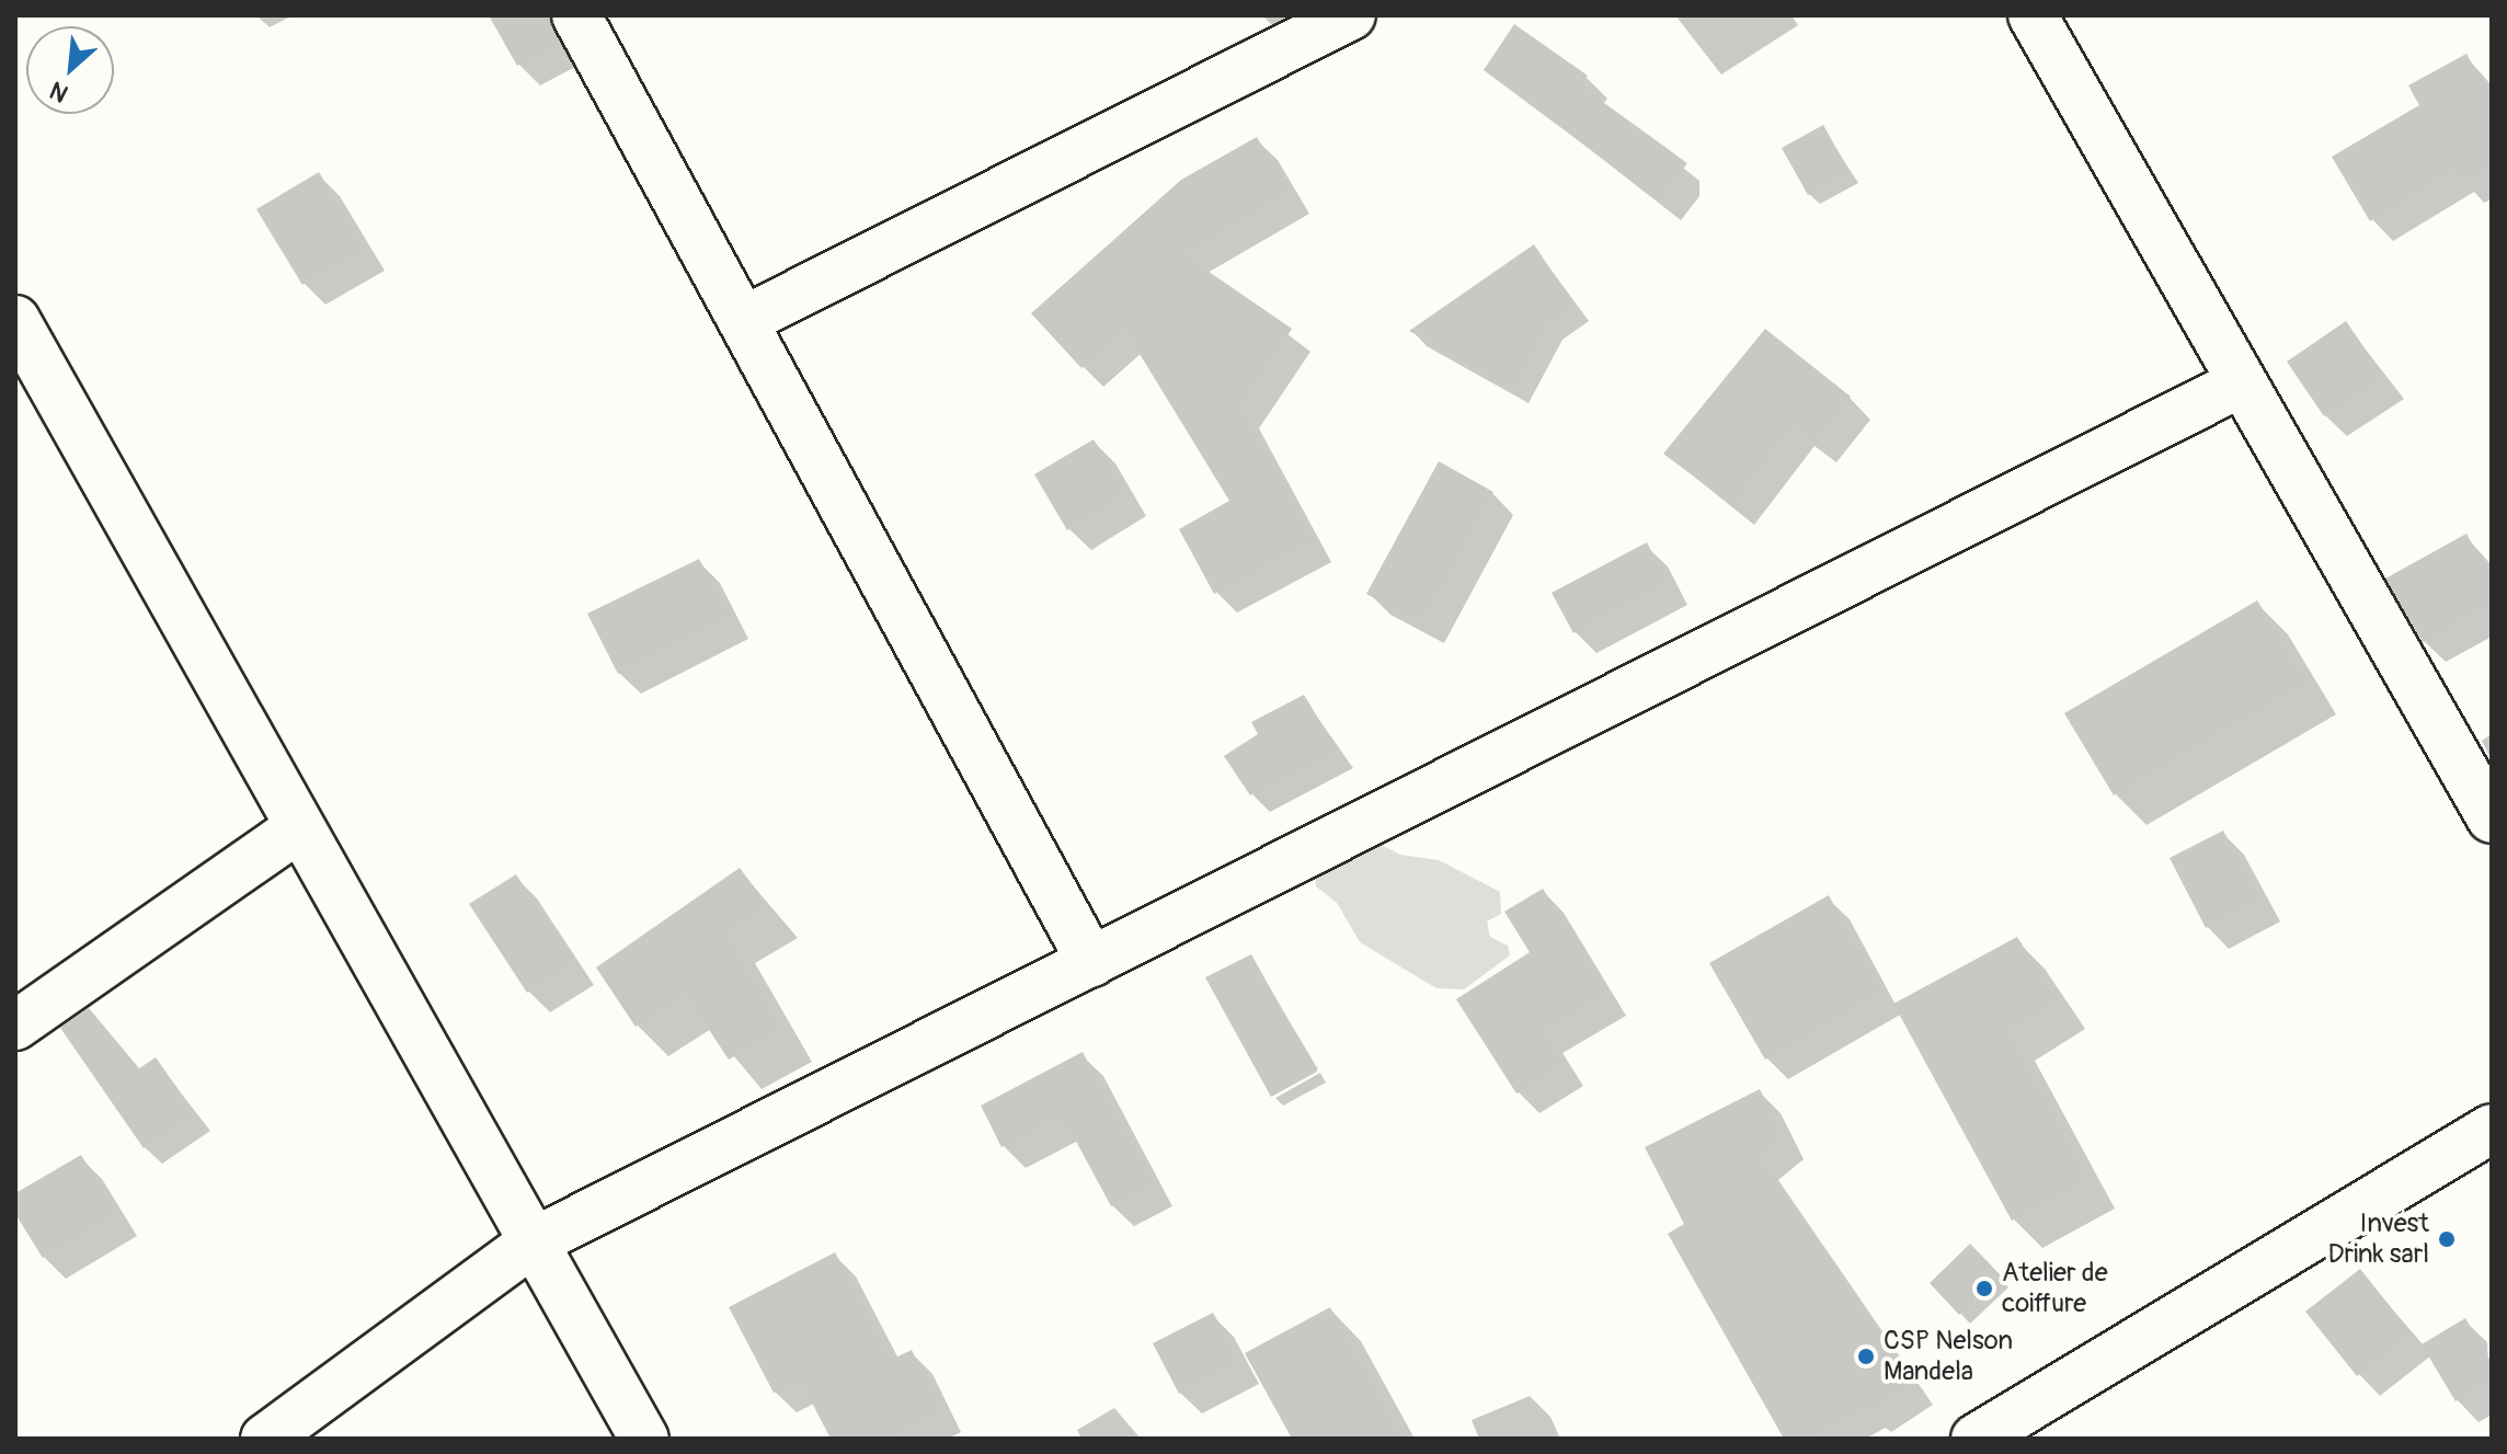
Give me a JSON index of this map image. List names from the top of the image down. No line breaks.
{"places":["Invest Drink sarl","Atelier de coiffure","CSP Nelson Mandela"],"north":"bottom left"}
